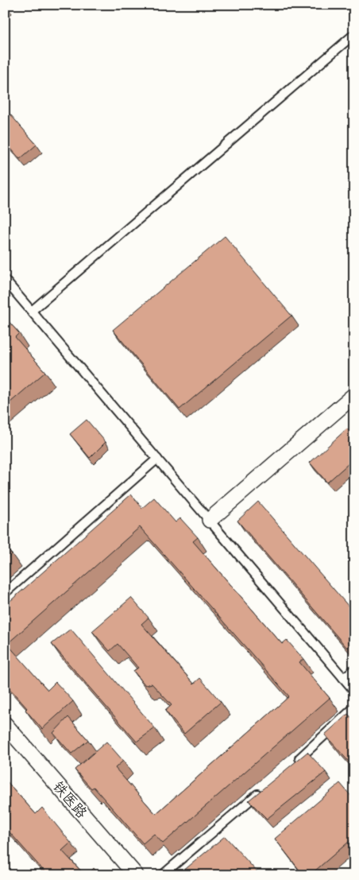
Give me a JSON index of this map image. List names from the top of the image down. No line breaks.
{"streets":{"street":["铁医路"]}}
